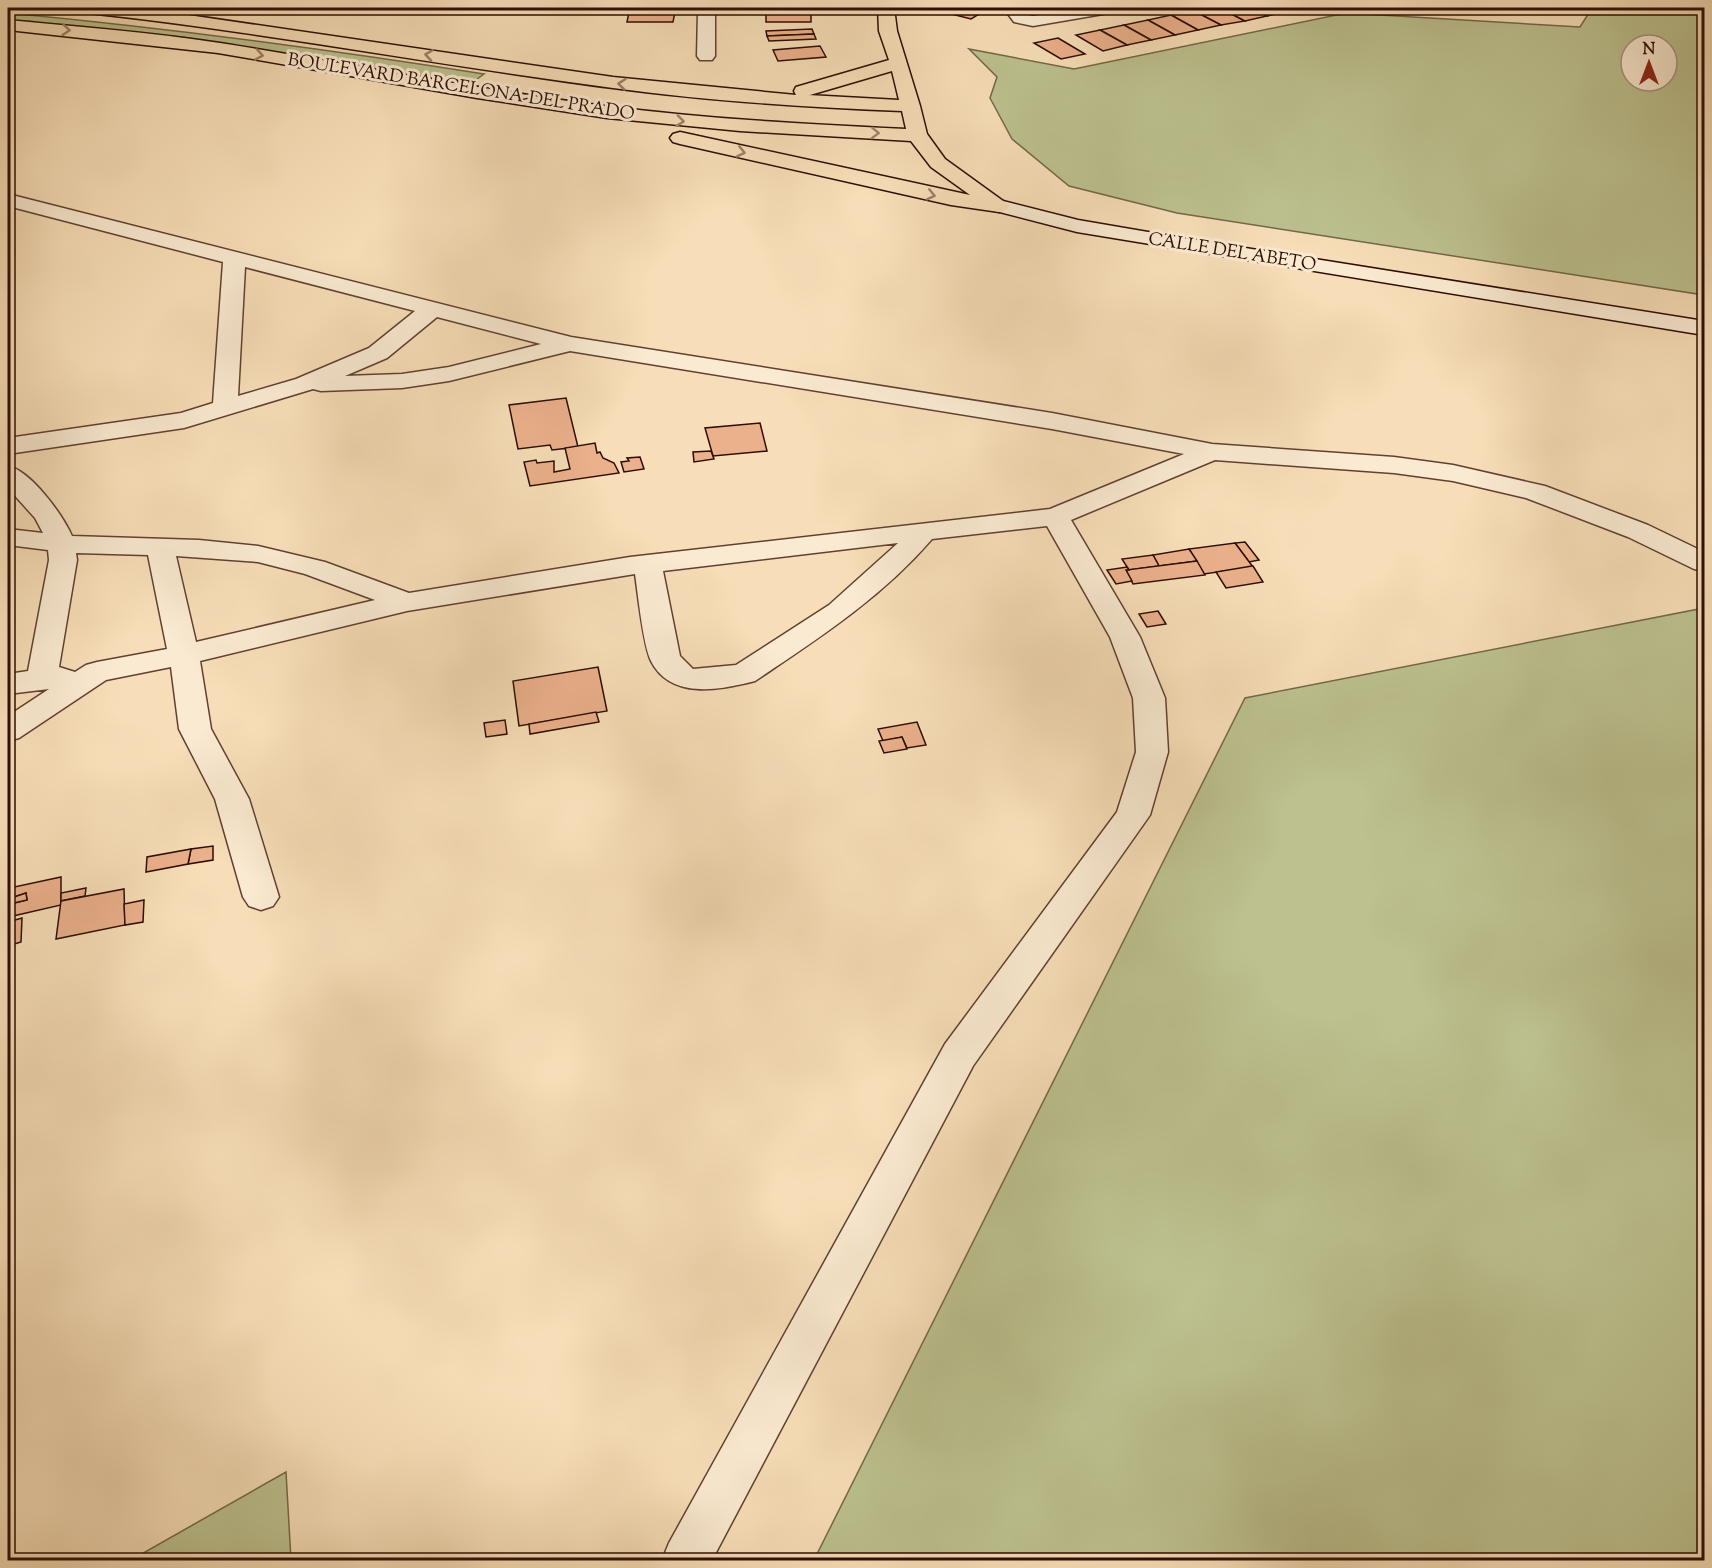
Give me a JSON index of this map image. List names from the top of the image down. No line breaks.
{"streets":{"main road":["BOULEVARD BARCELONA-DEL PRADO","CALLE DEL ABETO"]},"crossings":[["BOULEVARD BARCELONA-DEL PRADO","CALLE DEL ABETO"]],"north":"top"}
